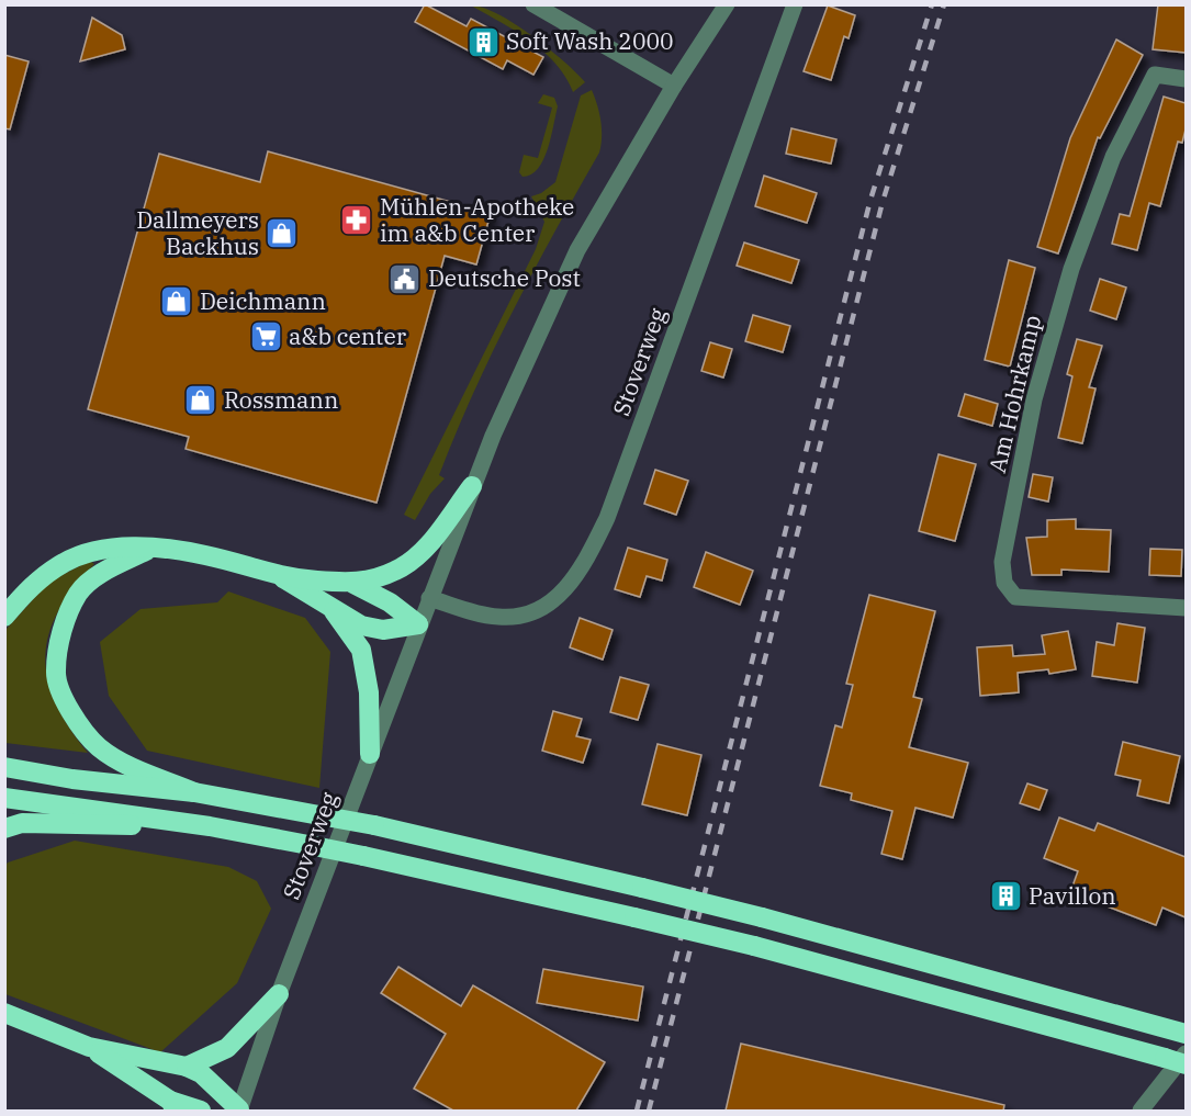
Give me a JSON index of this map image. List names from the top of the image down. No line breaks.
{"streets":{"street":["Stoverweg","Am Hohrkamp"]},"places":{"building":["Soft Wash 2000","Pavillon"],"pharmacy":["Mühlen-Apotheke im a&b Center"],"shop":["Dallmeyers Backhus","Deichmann","Rossmann"],"public building":["Deutsche Post"],"supermarket":["a&b center"]}}
